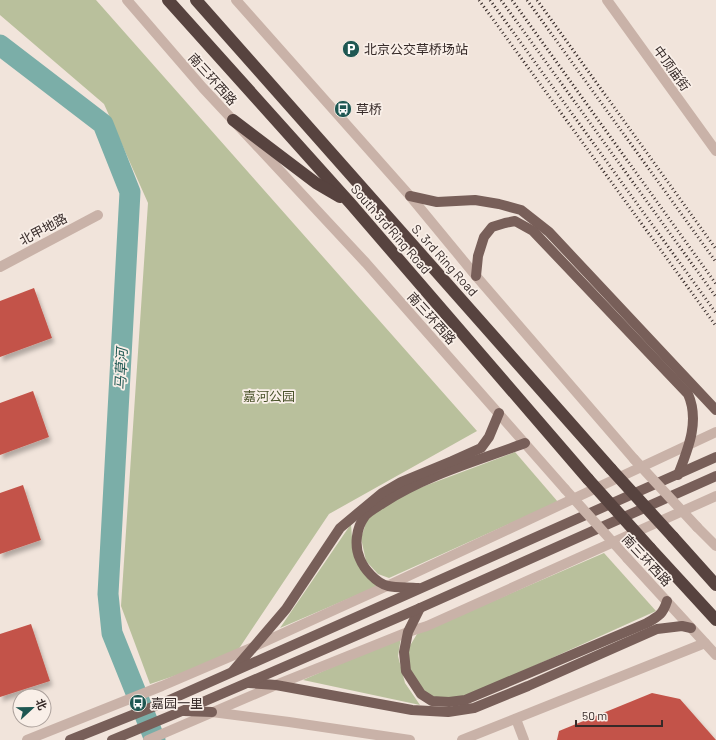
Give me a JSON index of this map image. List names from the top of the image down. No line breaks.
{"streets":{"highway":["South 3rd Ring Road","S. 3rd Ring Road"],"street":["中顶庙街","南三环西路","北甲地路"]},"water":["马草河"],"parks":["嘉河公园"],"places":{"parking":["北京公交草桥场站"],"bus stop":["草桥","嘉园一里"]},"scale_bar":"50 m","north":"right"}
